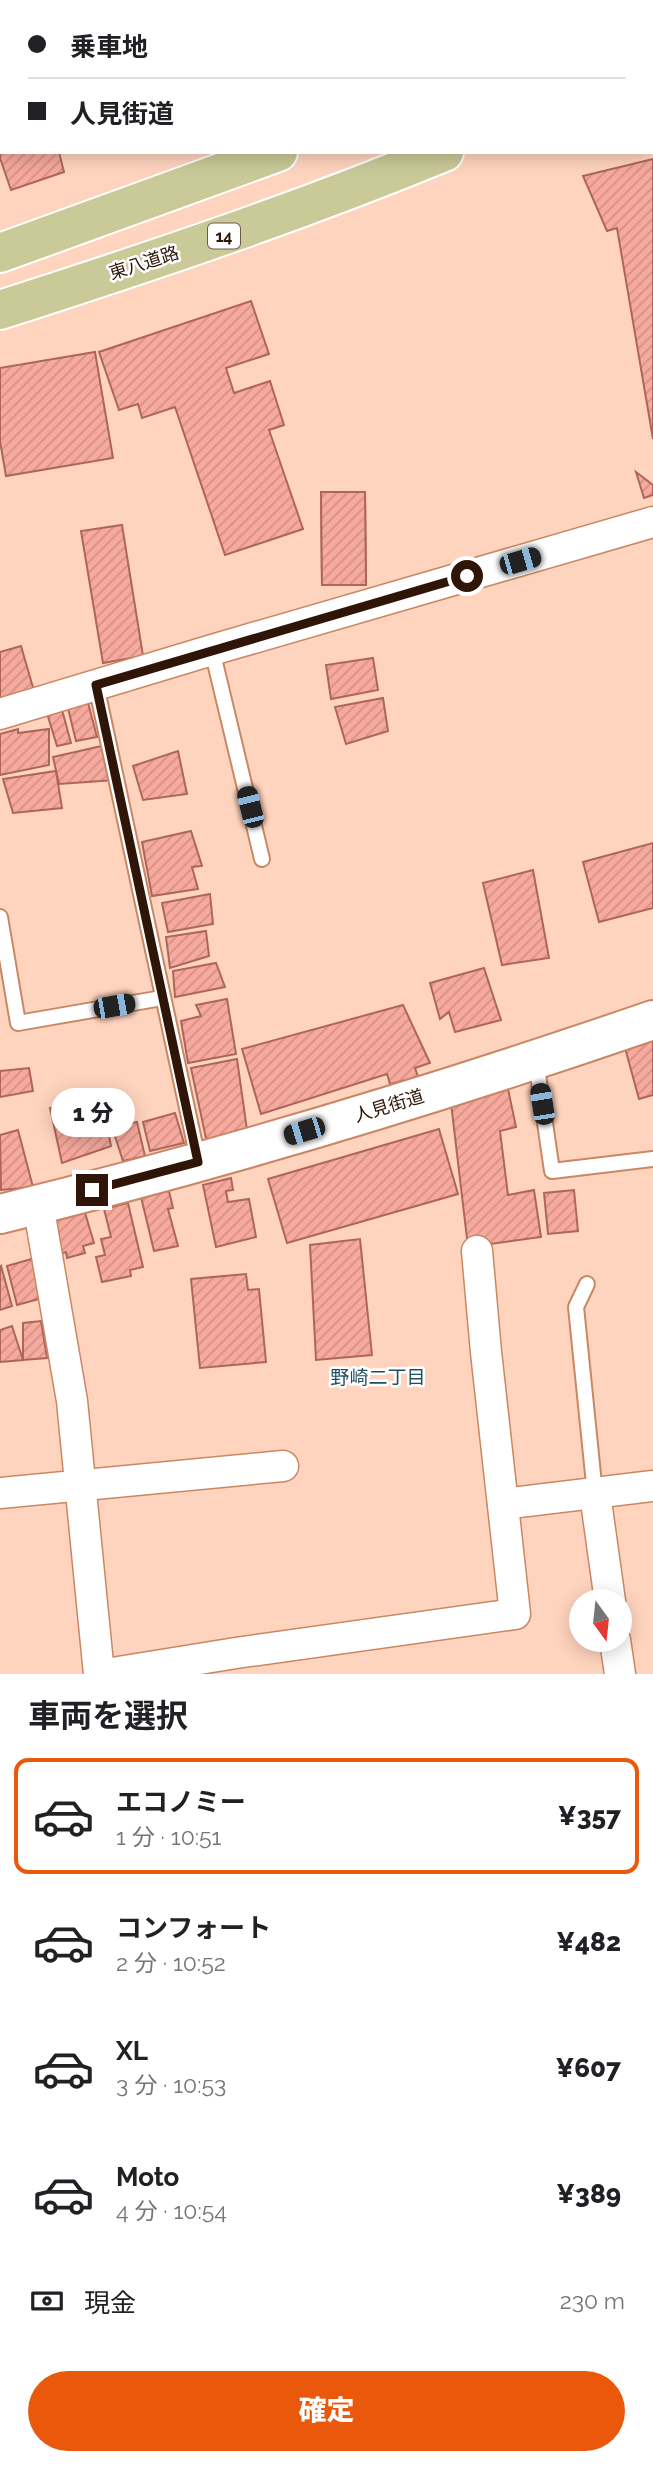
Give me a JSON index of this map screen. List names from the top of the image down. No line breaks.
{"streets":{"main road":["14","東八道路","人見街道"]},"districts":["野崎二丁目"],"north":"bottom","page":{"banner":["乗車地","人見街道"],"bubble":"1 分","heading":"車両を選択","list":[{"name":"エコノミー","note":"1 分 · 10:51","value":"¥357"},{"name":"コンフォート","note":"2 分 · 10:52","value":"¥482"},{"name":"XL","note":"3 分 · 10:53","value":"¥607"},{"name":"Moto","note":"4 分 · 10:54","value":"¥389"}],"pay":["現金","230 m"],"buttons":"確定"}}
